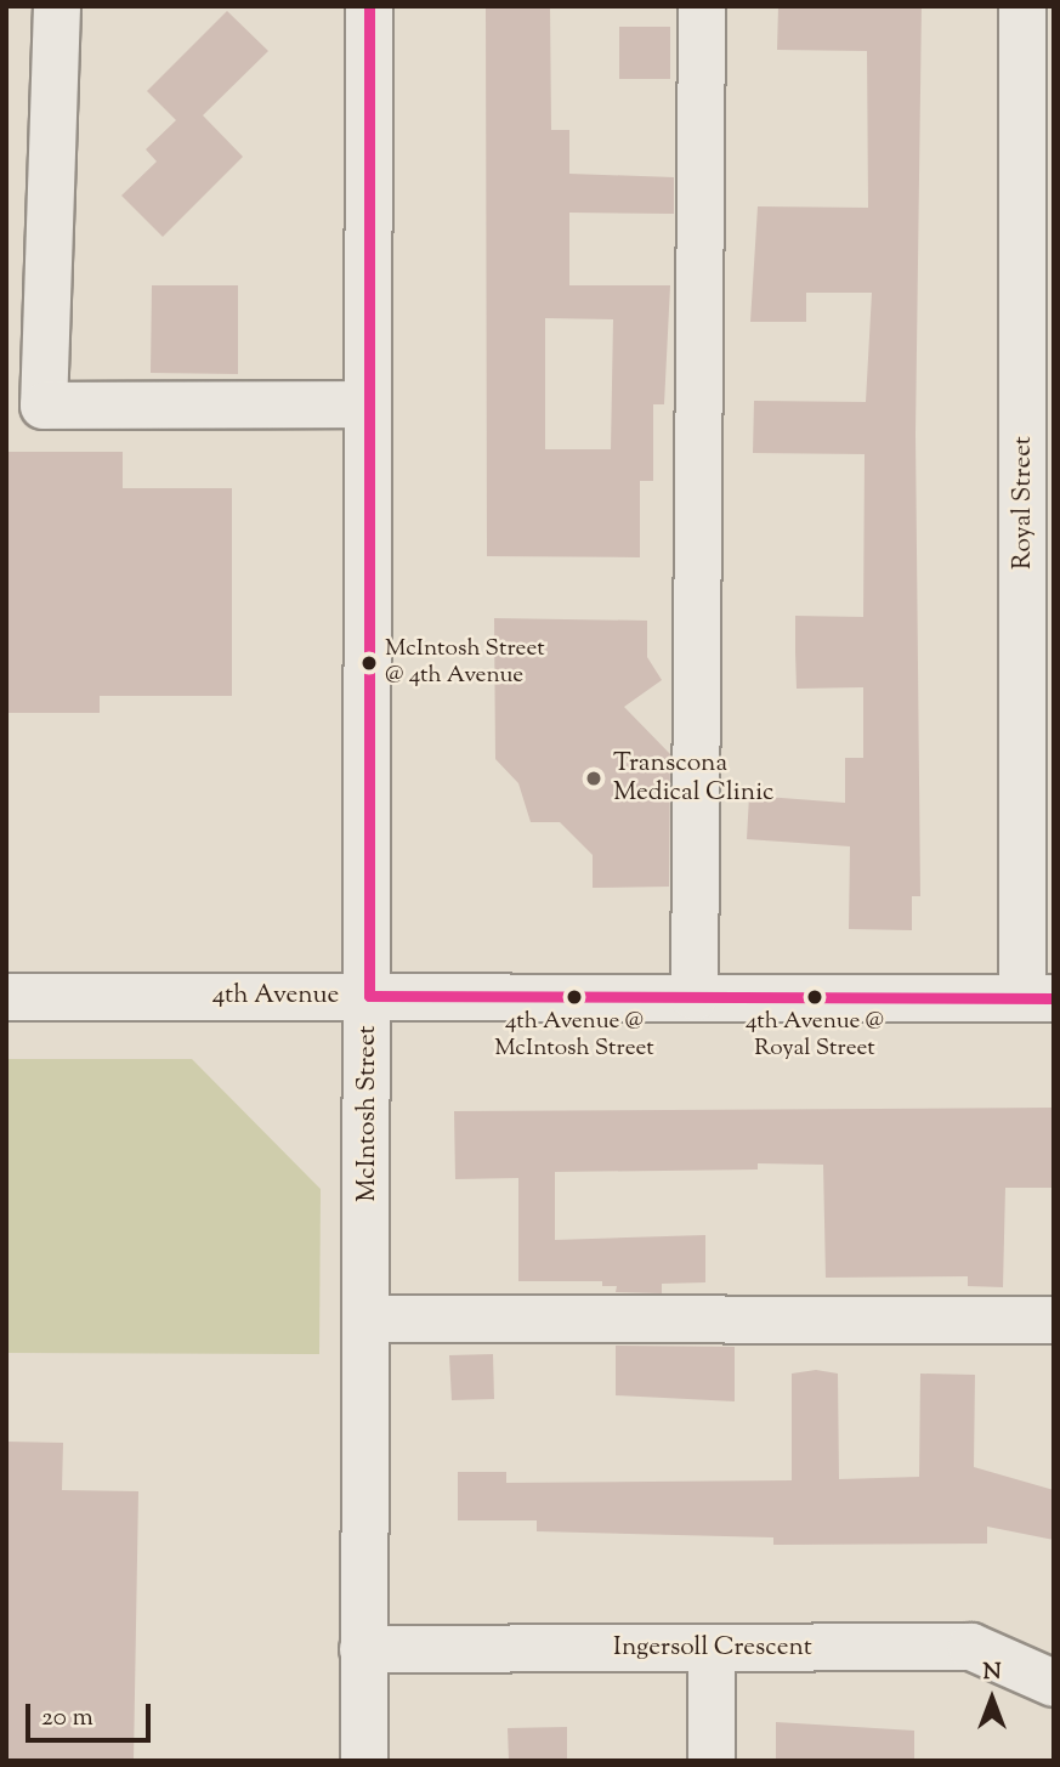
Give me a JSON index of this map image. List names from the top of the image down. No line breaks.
{"streets":{"street":["Royal Street","4th Avenue","McIntosh Street","Ingersoll Crescent"]},"crossings":[["Royal Street","4th Avenue"],["4th Avenue","McIntosh Street"],["McIntosh Street","Ingersoll Crescent"]],"places":["McIntosh Street @ 4th Avenue","Transcona Medical Clinic","4th Avenue @ McIntosh Street","4th Avenue @ Royal Street"],"scale_bar":"20 m","north":"top"}
